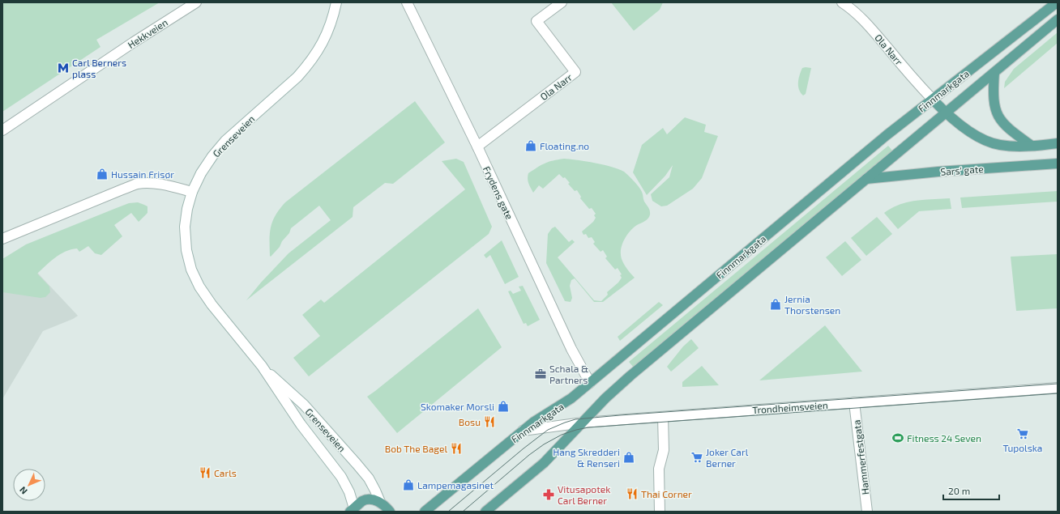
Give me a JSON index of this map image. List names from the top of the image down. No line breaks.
{"streets":{"main road":["Finnmarkgata","Sars' gate"],"street":["Hekkveien","Ola Narr","Grenseveien","Frydens gate","Trondheimsveien","Hammerfestgata"]},"crossings":[["Ola Narr","Finnmarkgata"],["Ola Narr","Frydens gate"],["Finnmarkgata","Sars' gate"],["Finnmarkgata","Frydens gate"],["Finnmarkgata","Trondheimsveien"],["Trondheimsveien","Hammerfestgata"]],"places":{"metro station":["Carl Berners plass"],"shop":["Floating.no","Hussain Frisør","Jernia Thorstensen","Skomaker Morsli","Hang Skredderi & Renseri","Lampemagasinet"],"office":["Schala & Partners"],"restaurant":["Bosu","Bob The Bagel","Carls","Thai Corner"],"supermarket":["Tupolska","Joker Carl Berner"],"sports":["Fitness 24 Seven"],"pharmacy":["Vitusapotek Carl Berner"]},"scale_bar":"20 m","north":"bottom left"}
